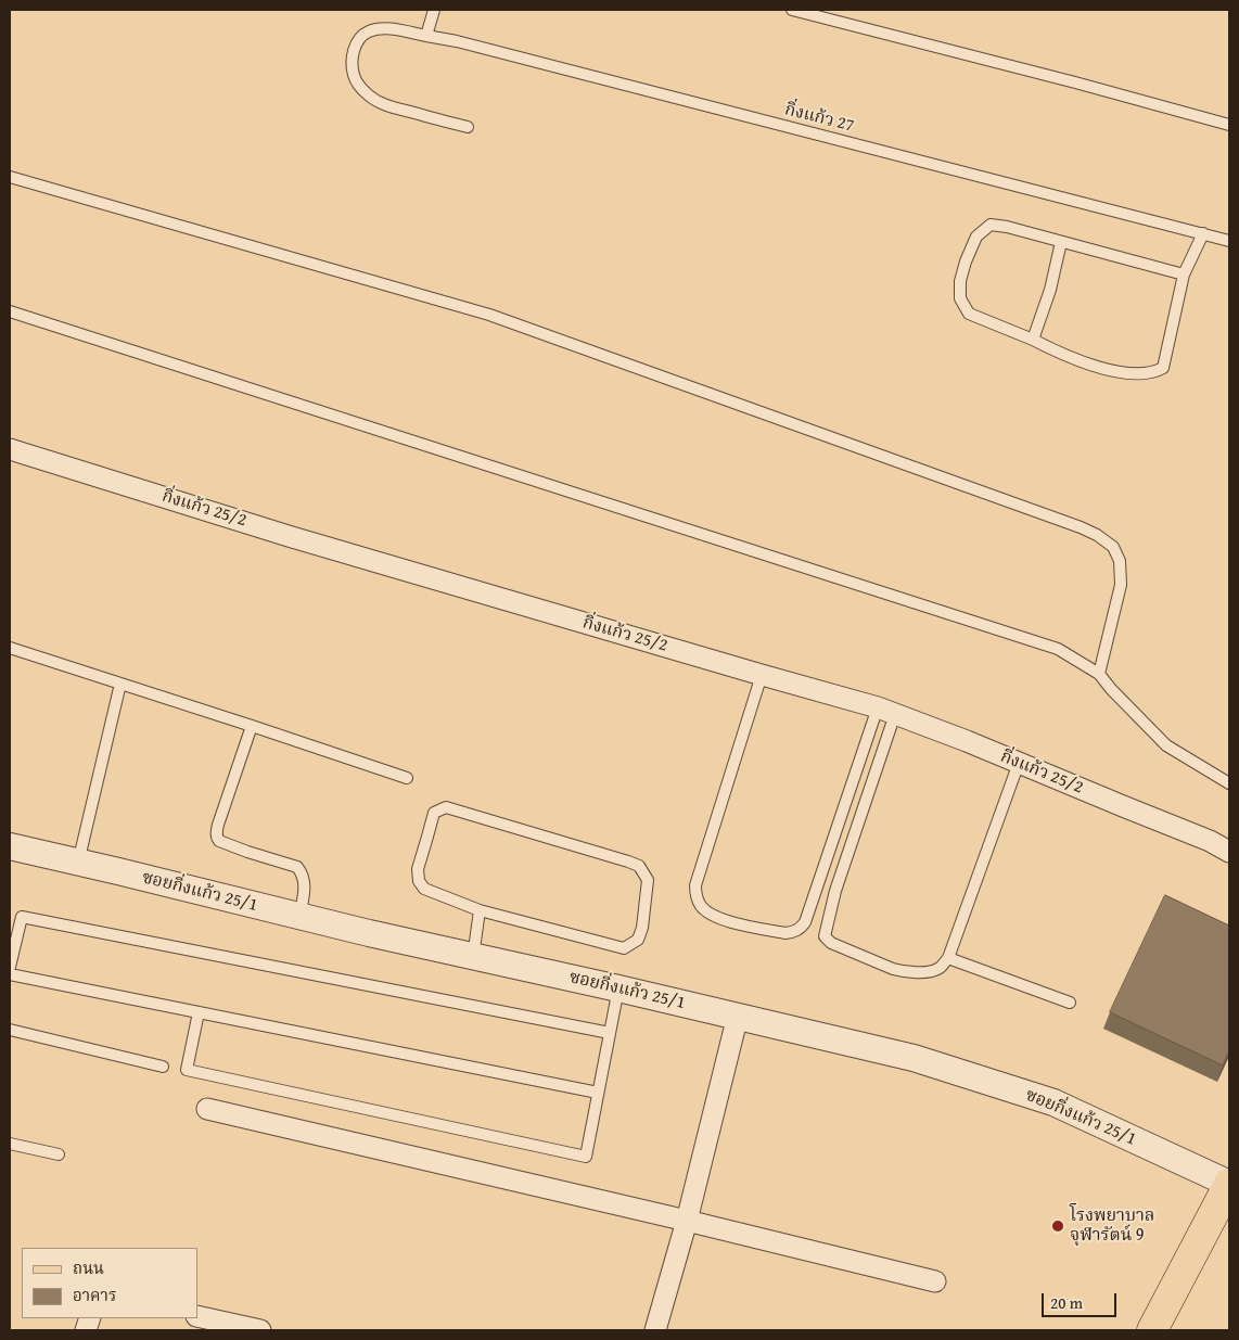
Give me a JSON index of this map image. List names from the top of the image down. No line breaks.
{"streets":{"street":["กิ่งแก้ว 25/2","ซอยกิ่งแก้ว 25/1"],"lane":["กิ่งแก้ว 27"]},"places":["โรงพยาบาล จุฬารัตน์ 9"],"legend":["ถนน","อาคาร"],"scale_bar":"20 m"}
